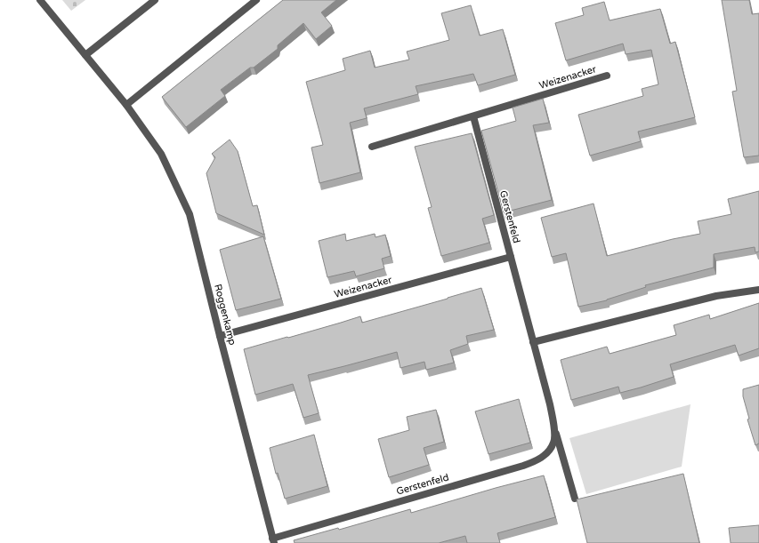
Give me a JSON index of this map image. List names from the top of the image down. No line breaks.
{"streets":{"street":["Weizenacker","Gerstenfeld","Roggenkamp"]},"crossings":[["Weizenacker","Gerstenfeld"],["Weizenacker","Roggenkamp"],["Gerstenfeld","Roggenkamp"]]}
